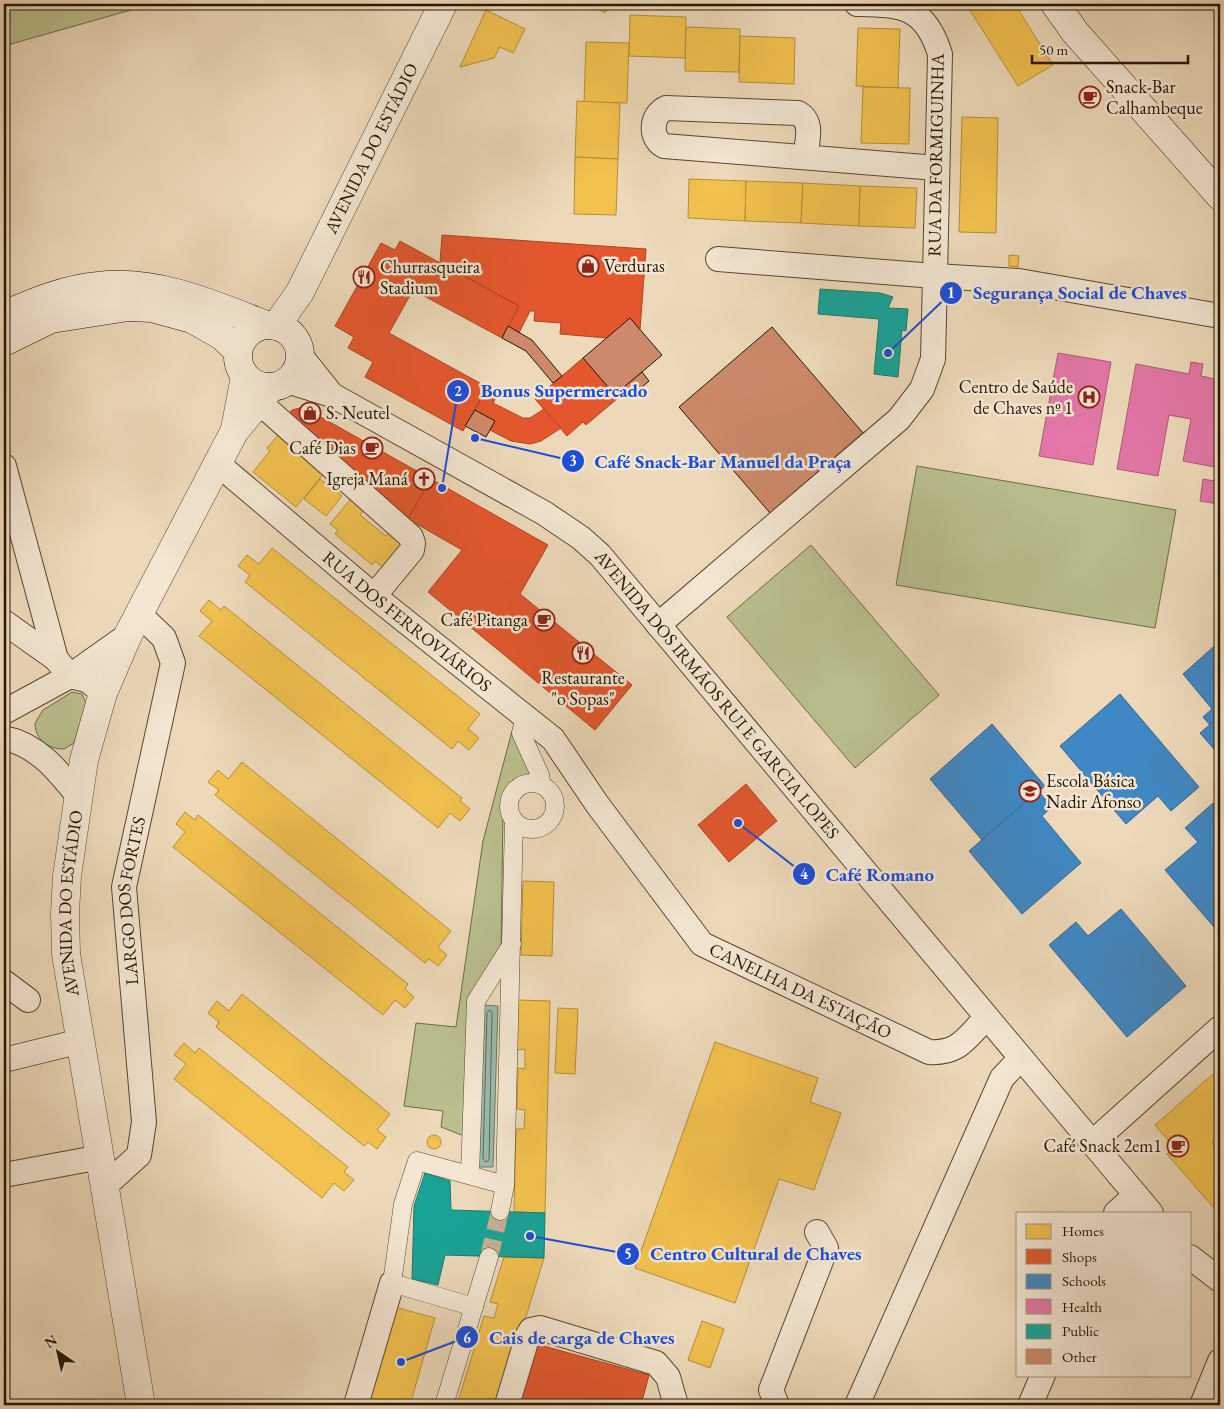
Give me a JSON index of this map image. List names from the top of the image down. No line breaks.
{"streets":{"street":["AVENIDA DO ESTÁDIO","RUA DA FORMIGUINHA","RUA DOS FERROVIÁRIOS","AVENIDA DOS IRMÃOS RUI E GARCIA LOPES","LARGO DOS FORTES","CANELHA DA ESTAÇÃO"]},"crossings":[["AVENIDA DO ESTÁDIO","RUA DOS FERROVIÁRIOS"],["AVENIDA DO ESTÁDIO","LARGO DOS FORTES"],["RUA DA FORMIGUINHA","AVENIDA DOS IRMÃOS RUI E GARCIA LOPES"],["RUA DOS FERROVIÁRIOS","CANELHA DA ESTAÇÃO"],["AVENIDA DOS IRMÃOS RUI E GARCIA LOPES","CANELHA DA ESTAÇÃO"]],"places":{"cafe":["Snack-Bar Calhambeque","Café Dias","Café Pitanga","Café Snack 2em1"],"shop":["Verduras","S. Neutel"],"restaurant":["Churrasqueira Stadium","Restaurante \"o Sopas\""],"other":["Segurança Social de Chaves","Café Snack-Bar Manuel da Praça","Bonus Supermercado","Café Romano","Centro Cultural de Chaves","Cais de carga de Chaves"],"hospital":["Centro de Saúde de Chaves nº 1"],"church":["Igreja Maná"],"school or university":["Escola Básica Nadir Afonso"]},"legend":["Homes","Shops","Schools","Health","Public","Other"],"scale_bar":"50 m","north":"top left"}
